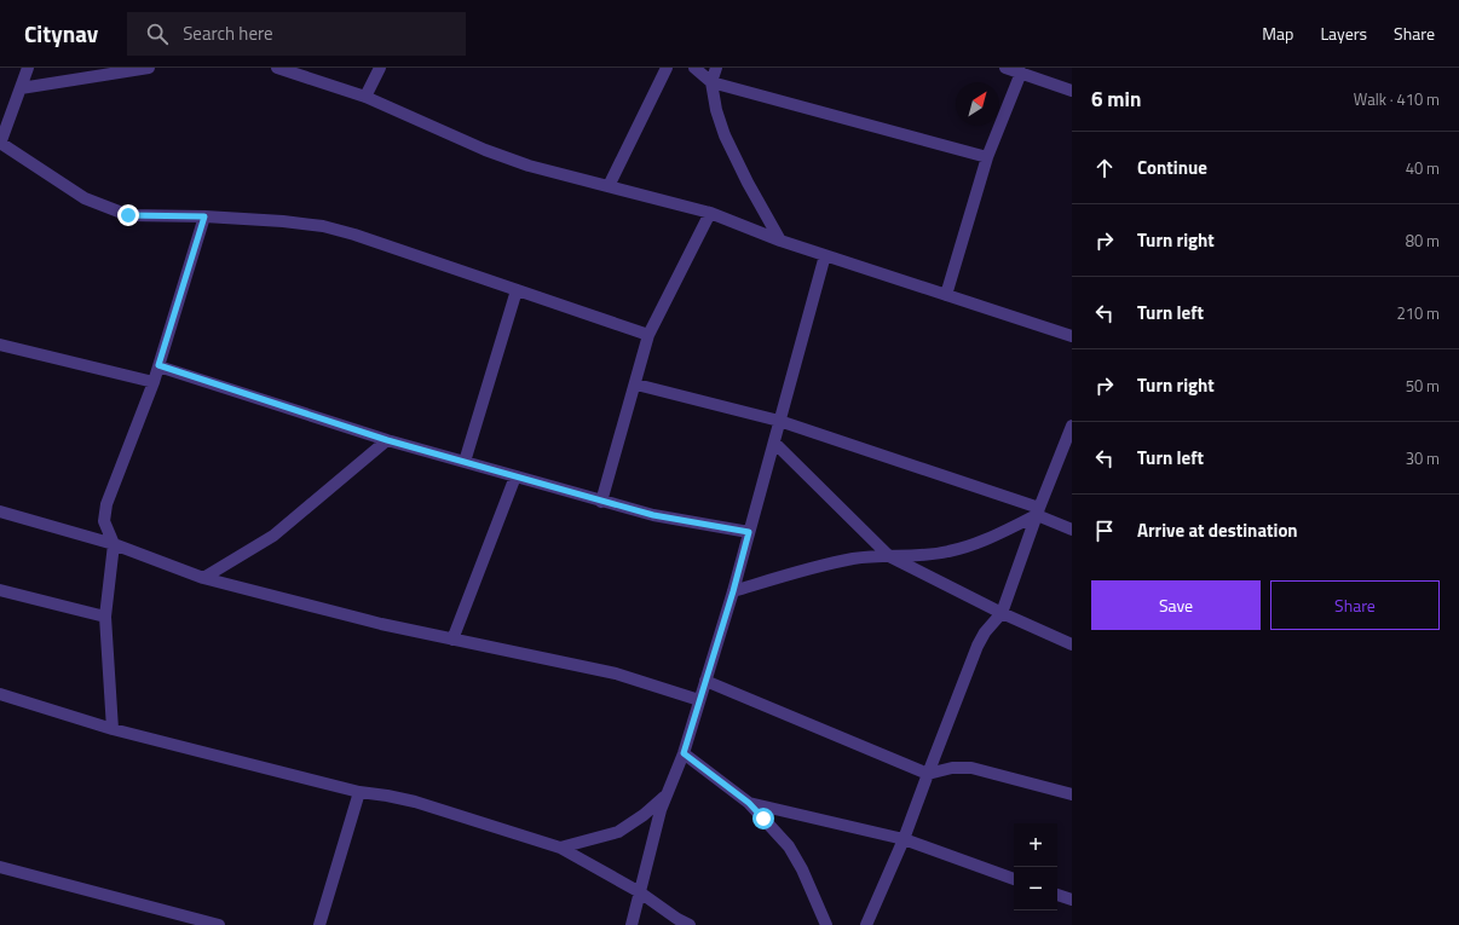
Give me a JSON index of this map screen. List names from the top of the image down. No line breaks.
{"north":"top right","page":{"header":"Citynav","search":"Search here","nav":["Map","Layers","Share"],"heading":["6 min","Walk · 410 m"],"list":[["Continue","40 m"],["Turn right","80 m"],["Turn left","210 m"],["Turn right","50 m"],["Turn left","30 m"],"Arrive at destination"],"buttons":["Save","Share"],"map_buttons":["+","−"]}}
